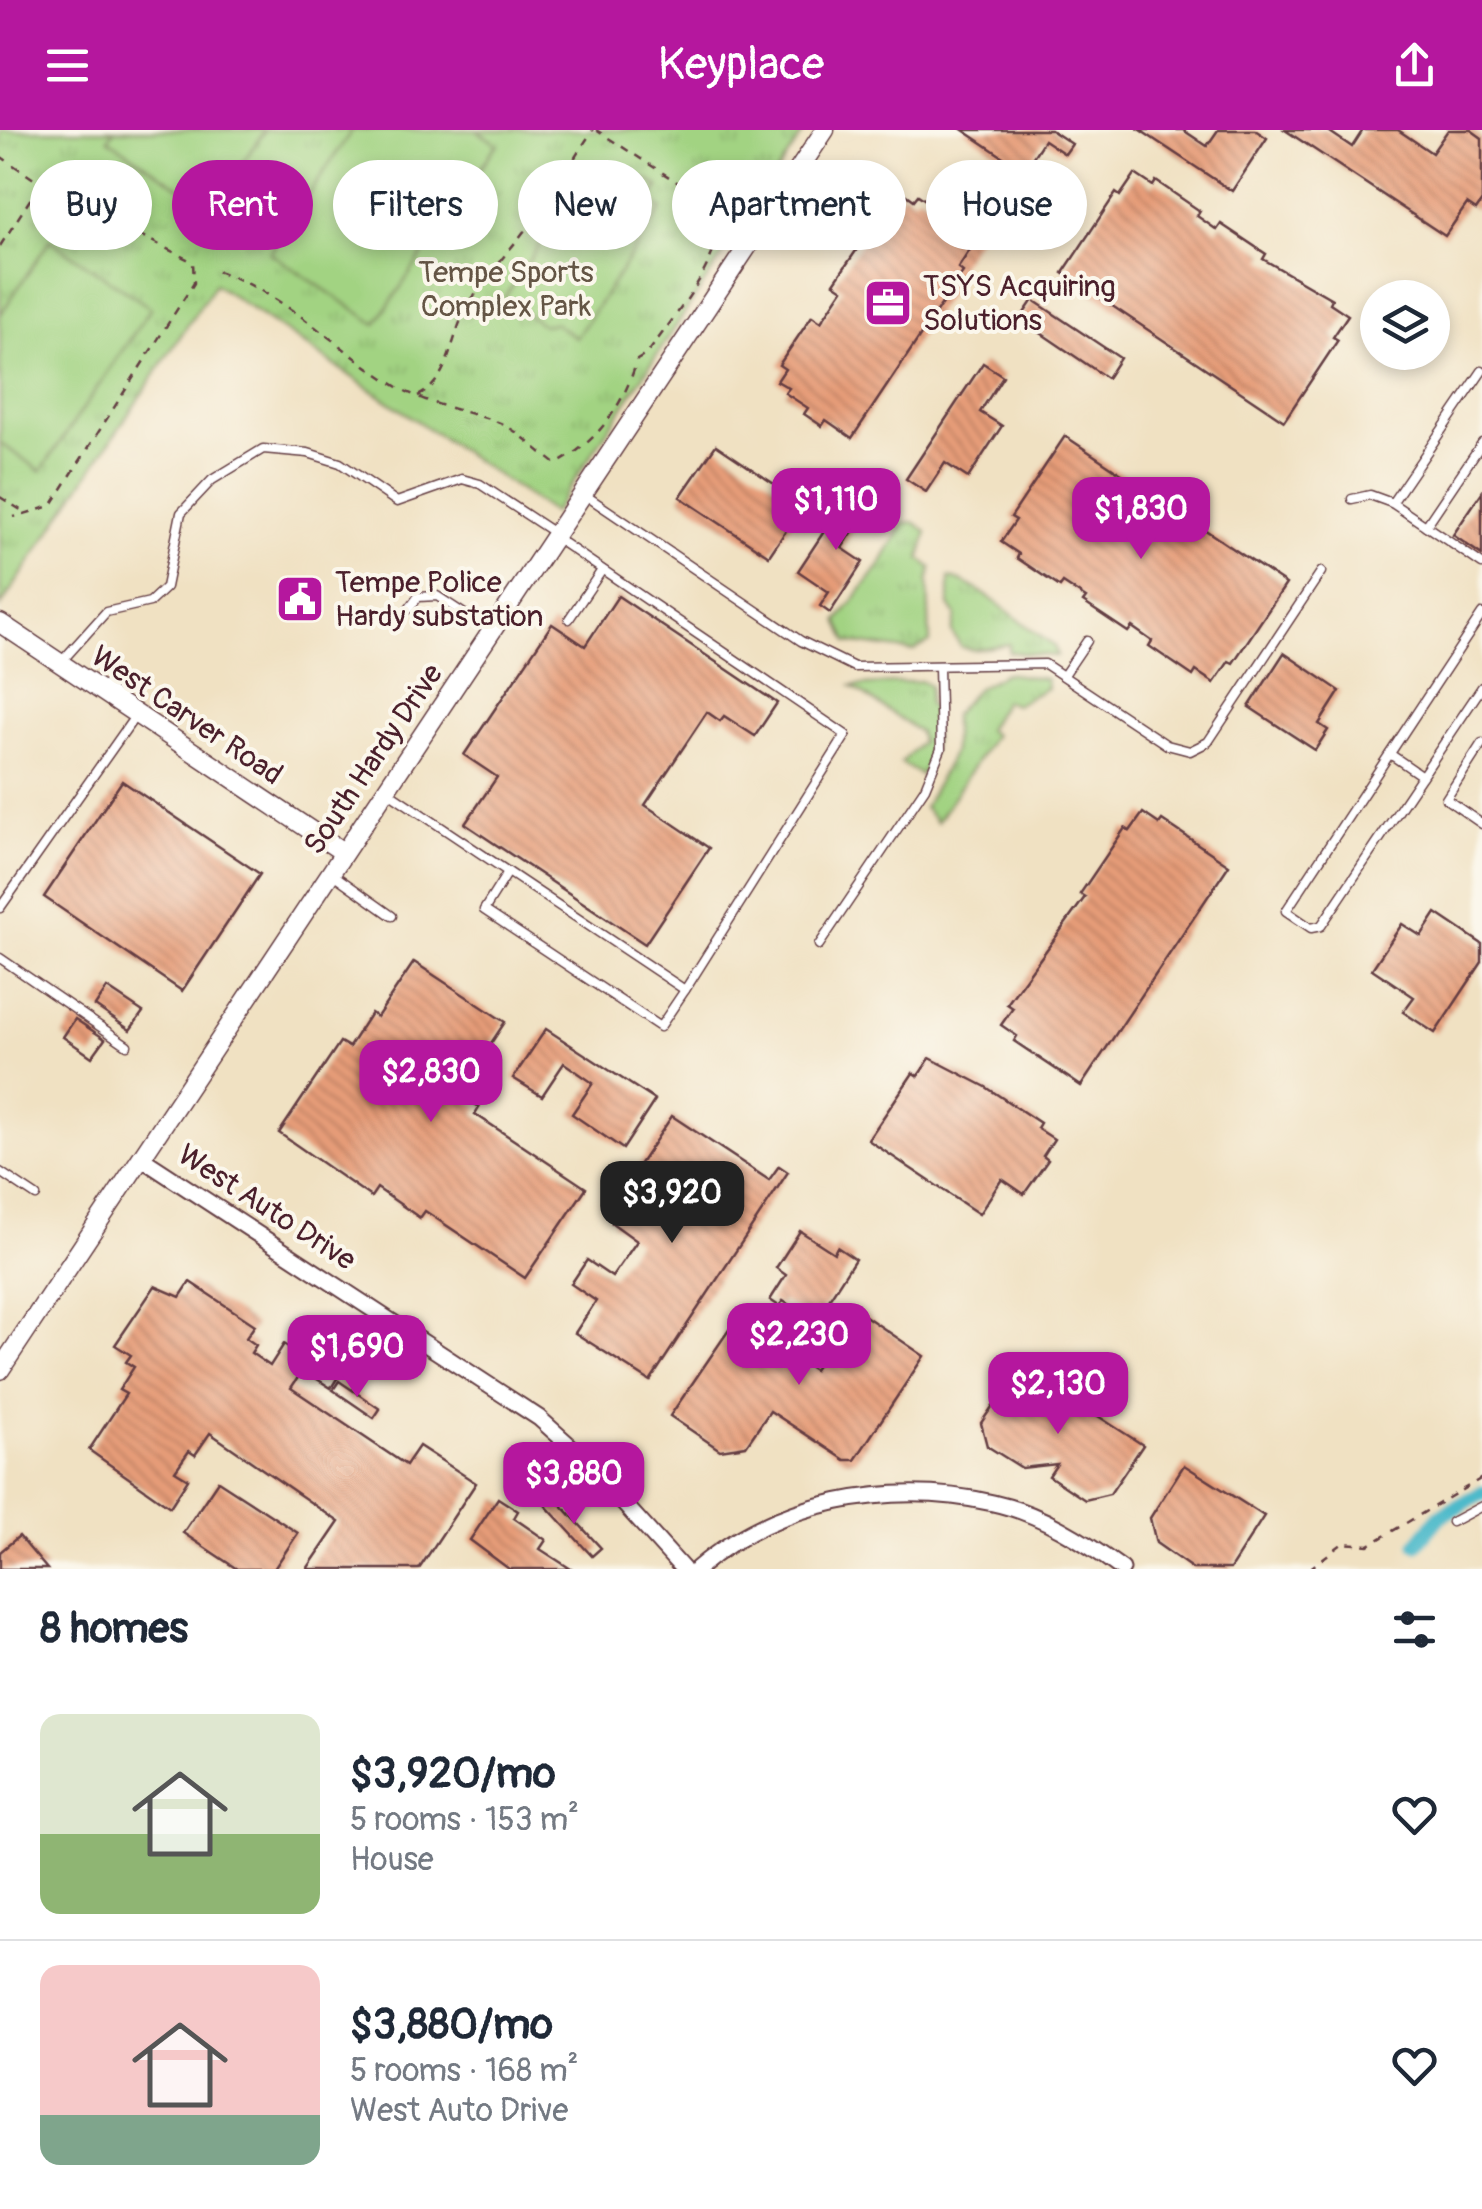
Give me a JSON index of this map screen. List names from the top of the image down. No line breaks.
{"streets":{"street":["West Carver Road","South Hardy Drive","West Auto Drive"]},"crossings":[["West Carver Road","South Hardy Drive"],["South Hardy Drive","West Auto Drive"]],"parks":["Tempe Sports Complex Park"],"places":{"office":["TSYS Acquiring Solutions"],"public building":["Tempe Police Hardy substation"]},"page":{"header":"Keyplace","chip":["Buy","Rent","Filters","New","Apartment","House"],"price":["$1,110","$1,830","$2,830","$3,920","$2,230","$1,690","$2,130","$3,880"],"heading":"8 homes","list":[{"name":"$3,920/mo","note":"5 rooms · 153 m² · House"},{"name":"$3,880/mo","note":"5 rooms · 168 m² · West Auto Drive"}]}}
